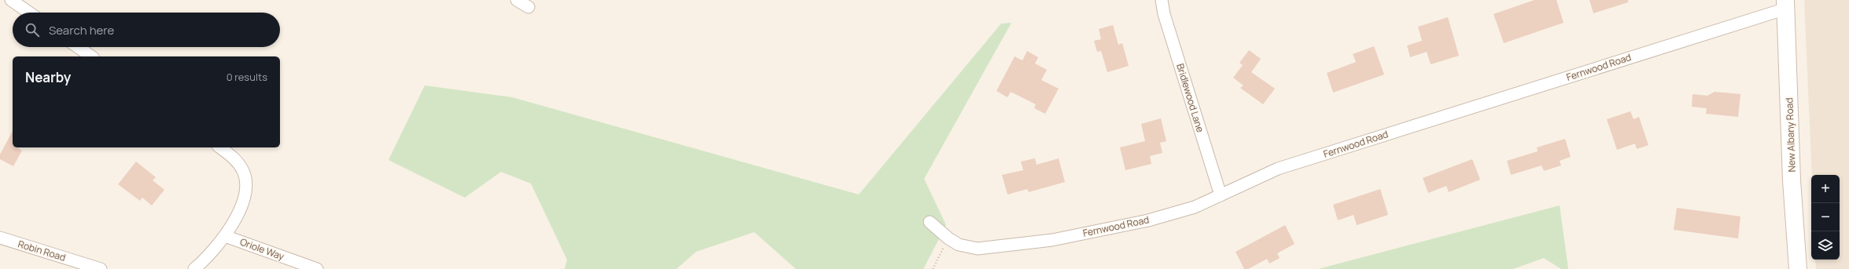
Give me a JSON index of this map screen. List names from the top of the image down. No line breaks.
{"streets":{"main road":["New Albany Road"],"street":["Fernwood Road","Bridlewood Lane","Oriole Way","Robin Road"]},"crossings":[["Fernwood Road","Bridlewood Lane"],["Fernwood Road","New Albany Road"]],"page":{"search":"Search here","heading":["Nearby","0 results"],"map_buttons":["+","−"]}}
